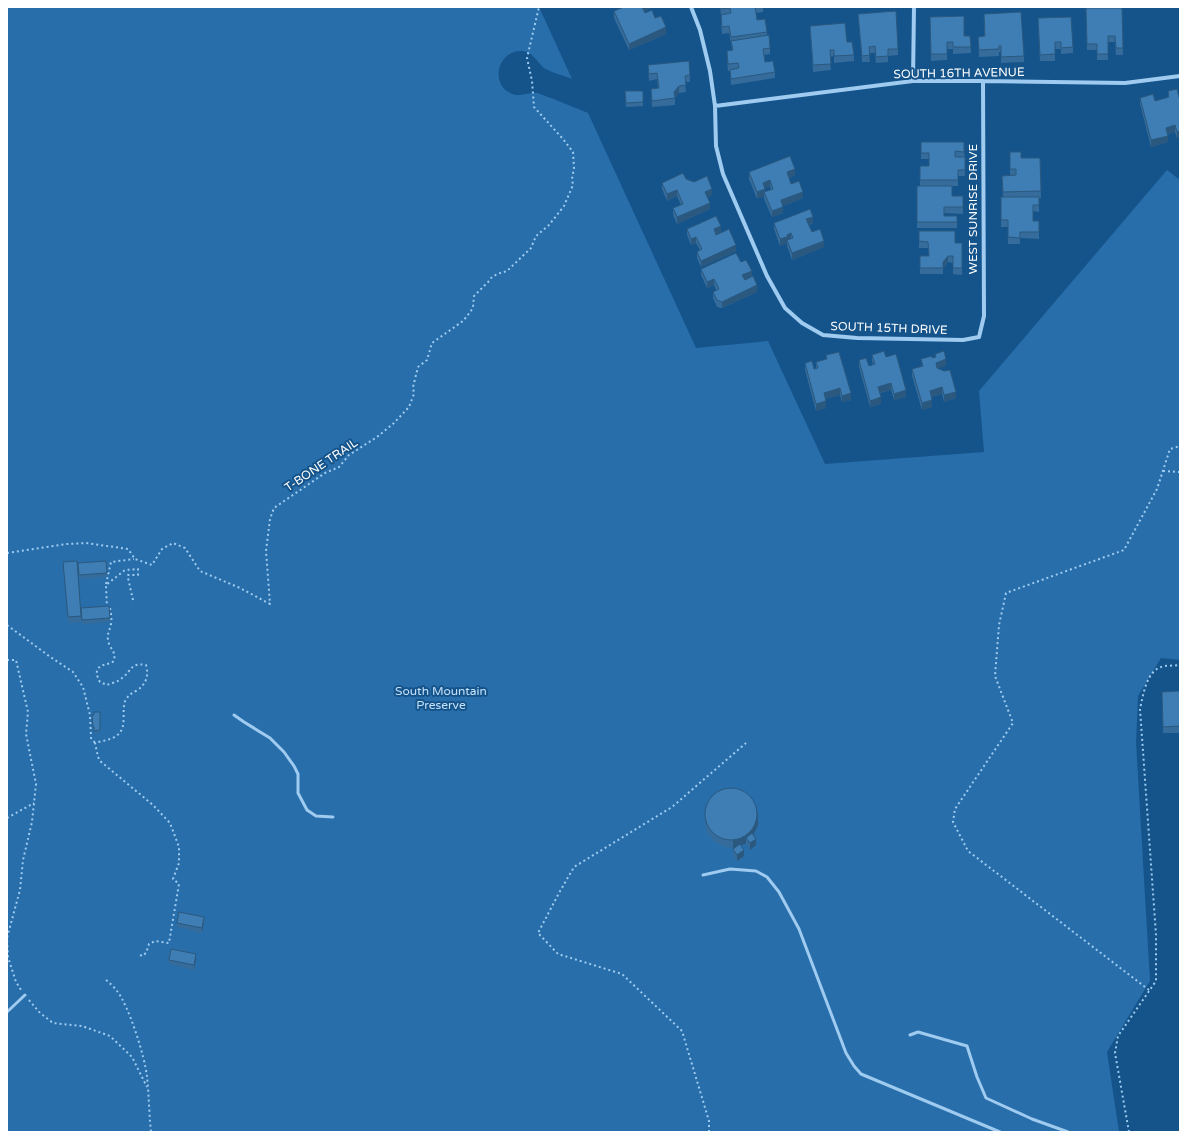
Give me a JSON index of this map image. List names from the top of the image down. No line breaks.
{"streets":{"street":["SOUTH 16TH AVENUE","WEST SUNRISE DRIVE","SOUTH 15TH DRIVE"],"path":["T-BONE TRAIL"]},"crossings":[["SOUTH 16TH AVENUE","WEST SUNRISE DRIVE"],["SOUTH 16TH AVENUE","SOUTH 15TH DRIVE"],["WEST SUNRISE DRIVE","SOUTH 15TH DRIVE"]],"parks":["South Mountain Preserve"]}
